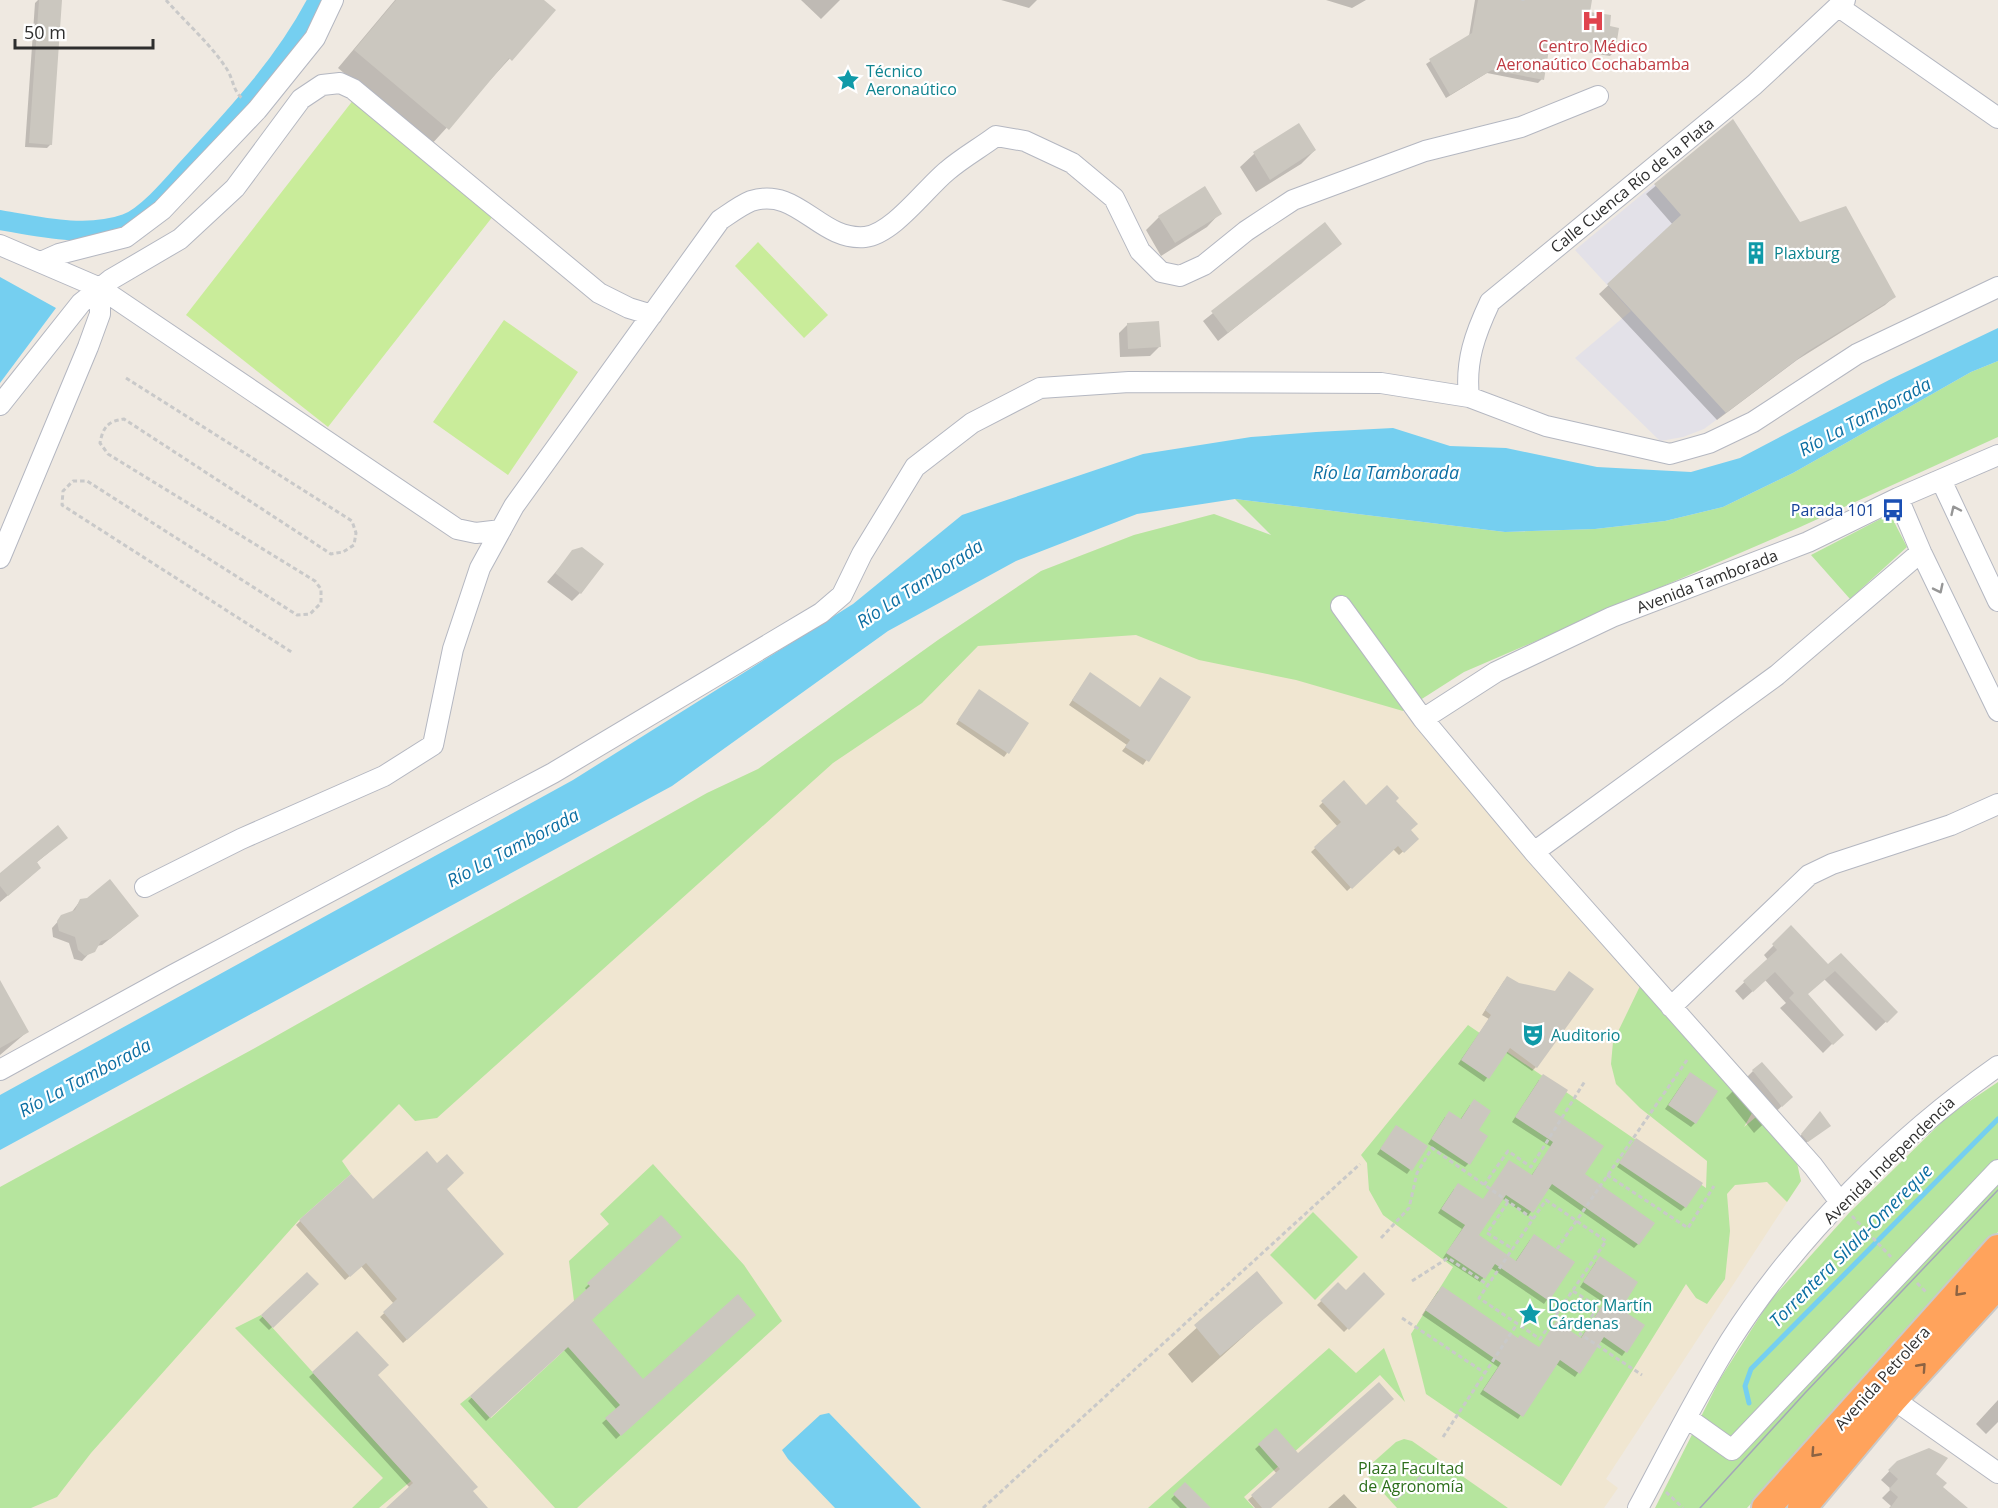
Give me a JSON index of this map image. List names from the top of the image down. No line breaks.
{"streets":{"highway":["Avenida Petrolera"],"street":["Calle Cuenca Río de la Plata","Avenida Tamborada","Avenida Independencia"]},"water":["Río La Tamborada","Torrentera Silala-Omereque"],"parks":["Plaza Facultad de Agronomía"],"places":{"hospital":["Centro Médico Aeronaútico Cochabamba"],"place":["Técnico Aeronaútico","Doctor Martín Cárdenas"],"building":["Plaxburg"],"bus stop":["Parada 101"],"theatre":["Auditorio"]},"scale_bar":"50 m"}
